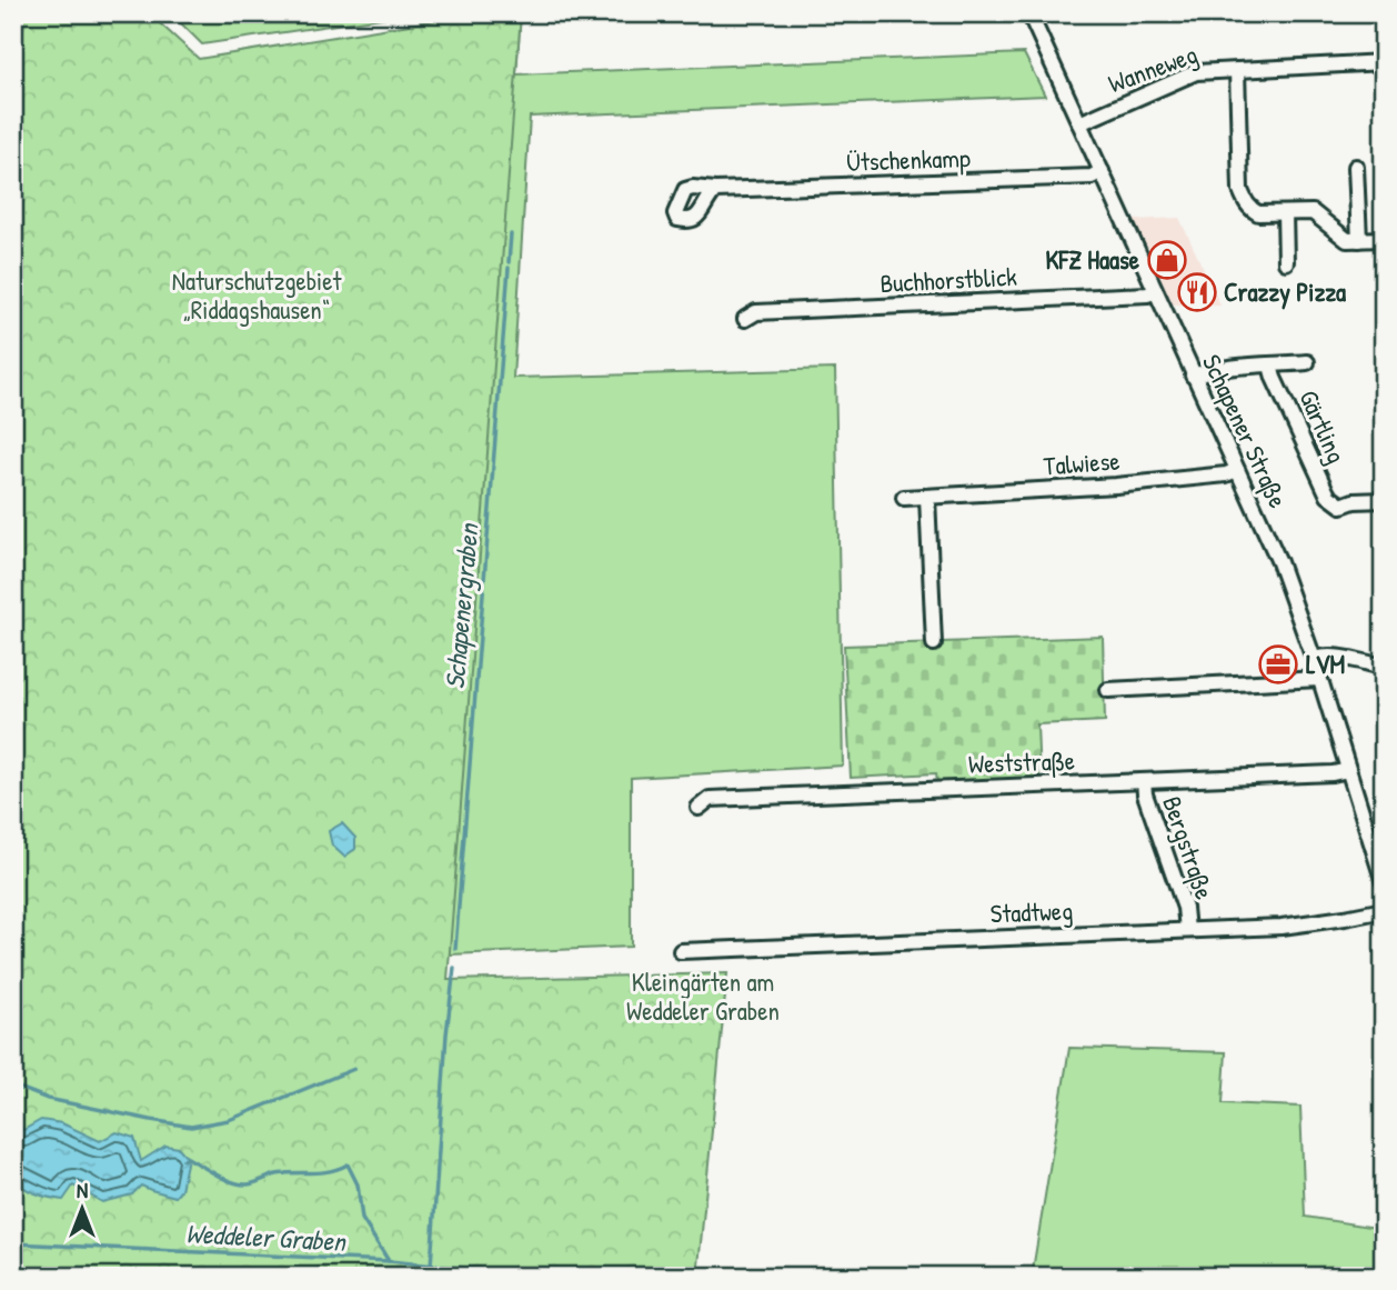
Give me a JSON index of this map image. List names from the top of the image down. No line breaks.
{"streets":{"street":["Wanneweg","Ütschenkamp","Buchhorstblick","Gärtling","Schapener Straße","Talwiese","Weststraße","Bergstraße","Stadtweg"]},"crossings":[["Wanneweg","Schapener Straße"],["Ütschenkamp","Schapener Straße"],["Buchhorstblick","Schapener Straße"],["Gärtling","Schapener Straße"],["Schapener Straße","Talwiese"],["Schapener Straße","Weststraße"],["Weststraße","Bergstraße"],["Bergstraße","Stadtweg"]],"water":["Schapenergraben","Weddeler Graben"],"parks":["Naturschutzgebiet „Riddagshausen“","Kleingärten am Weddeler Graben"],"places":{"shop":["KFZ Haase"],"restaurant":["Crazzy Pizza"],"office":["LVM"]},"north":"top"}
